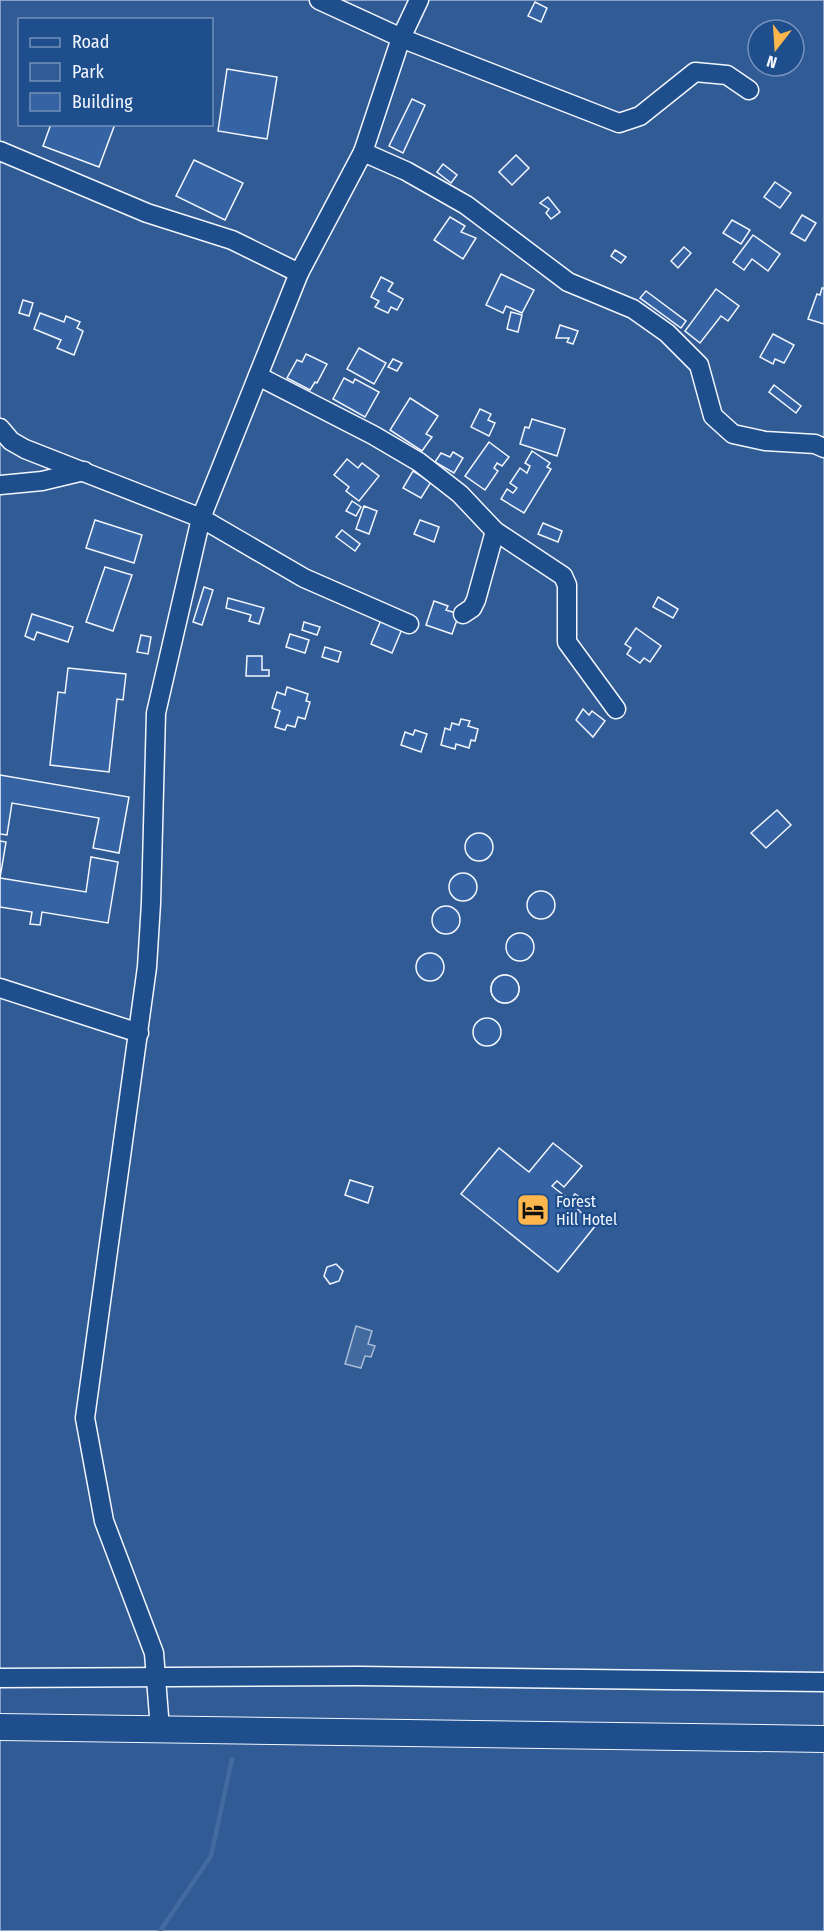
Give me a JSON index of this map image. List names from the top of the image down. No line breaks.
{"places":{"hotel":["Forest Hill Hotel"]},"legend":["Road","Park","Building"],"north":"bottom"}
